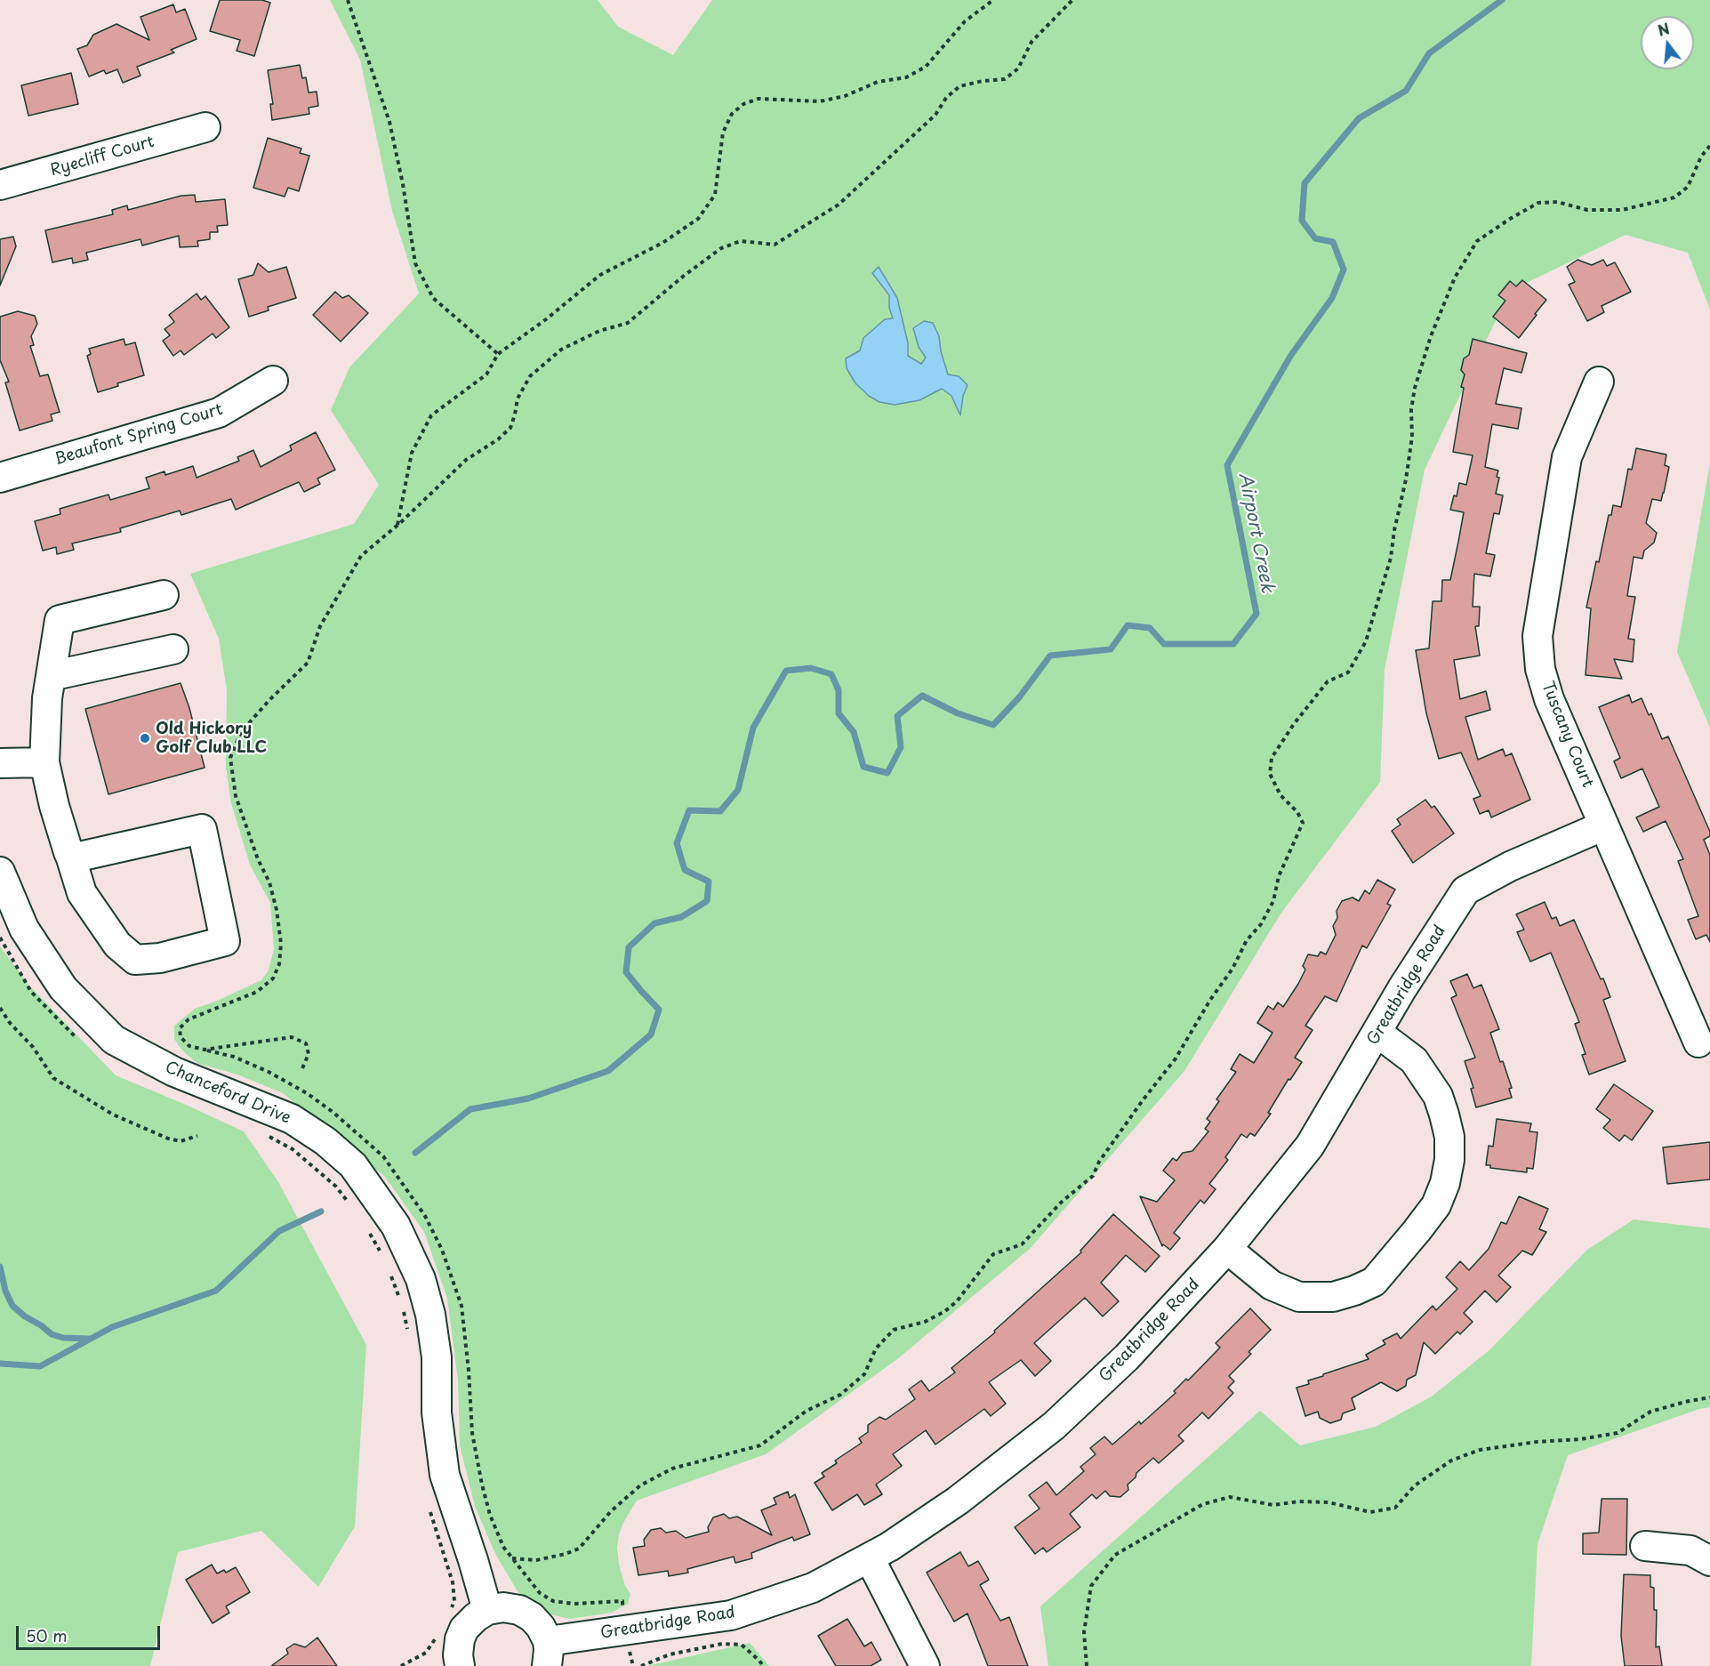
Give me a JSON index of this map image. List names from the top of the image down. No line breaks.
{"streets":{"street":["Ryecliff Court","Beaufont Spring Court","Tuscany Court","Greatbridge Road","Chanceford Drive"]},"crossings":[["Tuscany Court","Greatbridge Road"],["Greatbridge Road","Chanceford Drive"]],"water":["Airport Creek"],"places":["Old Hickory Golf Club LLC"],"scale_bar":"50 m","north":"top"}
